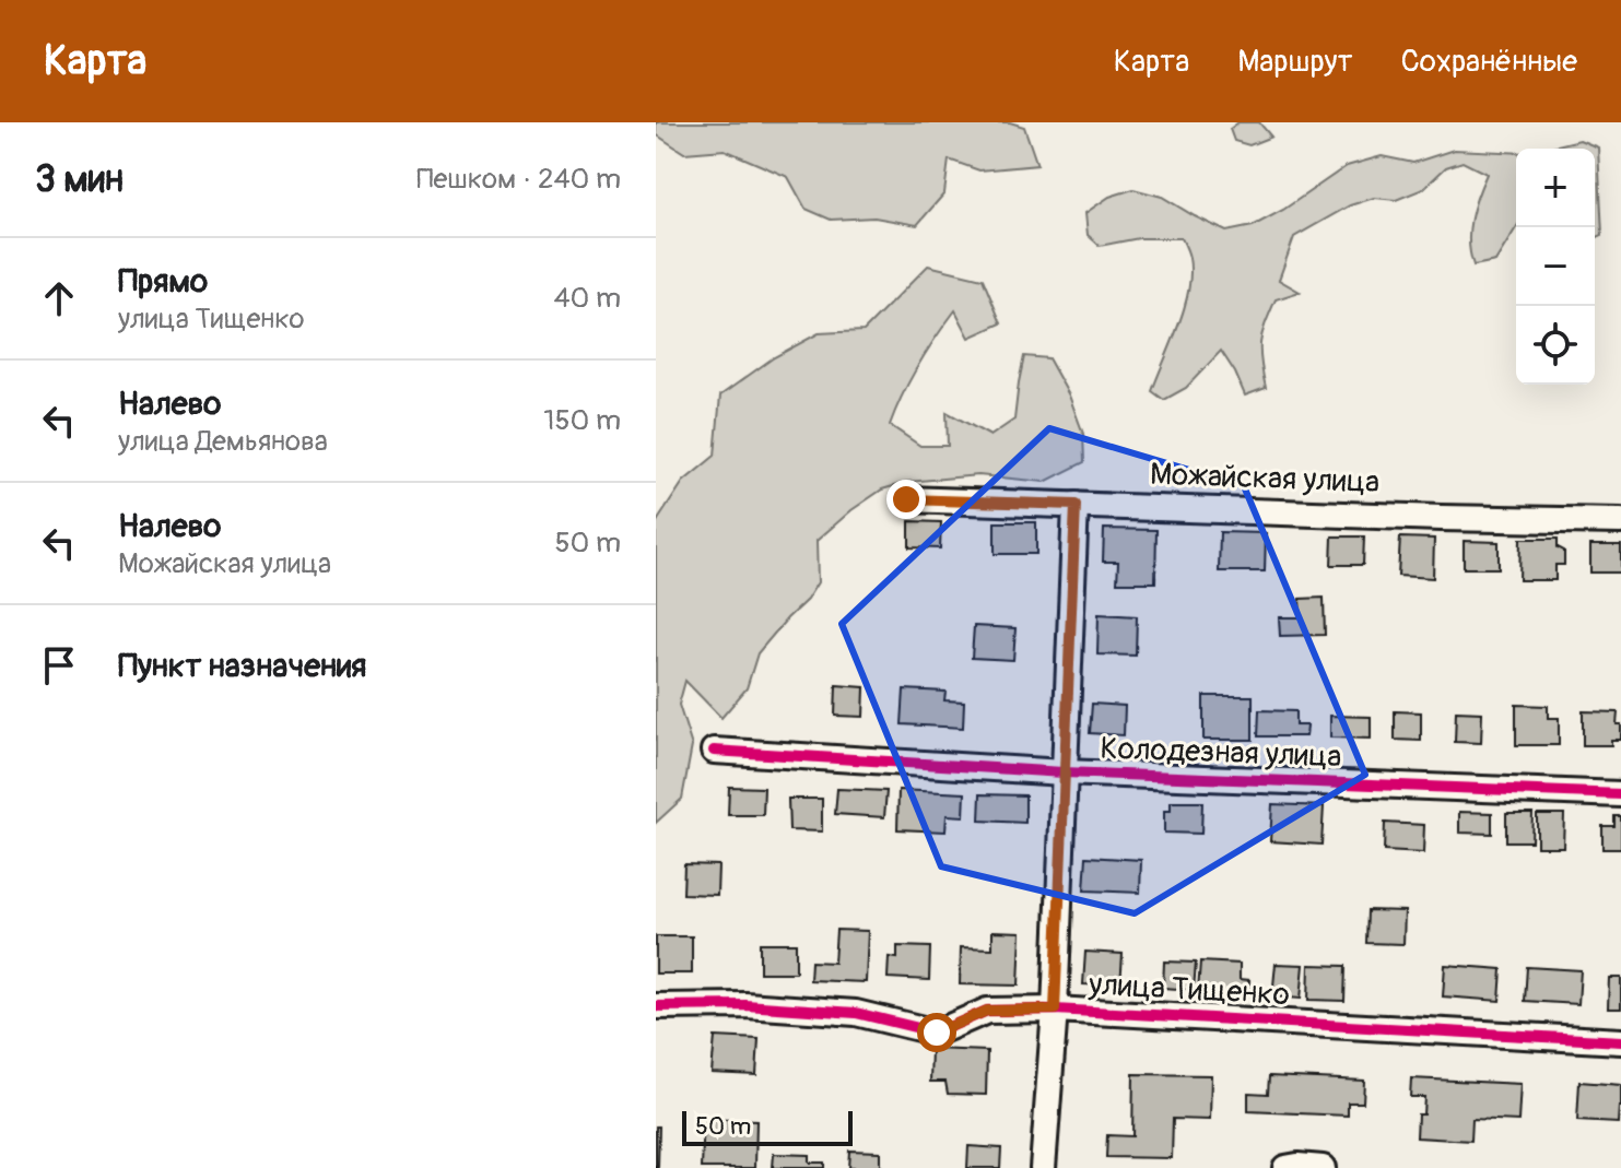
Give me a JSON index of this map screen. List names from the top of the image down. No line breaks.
{"streets":{"street":["Можайская улица","Колодезная улица","улица Тищенко"]},"scale_bar":"50 m","page":{"header":"Карта","nav":["Карта","Маршрут","Сохранённые"],"heading":["3 мин","Пешком · 240 m"],"map_buttons":["+","−"],"list":[["Прямо","улица Тищенко","40 m"],["Налево","улица Демьянова","150 m"],["Налево","Можайская улица","50 m"],"Пункт назначения"],"scale":"50 m"}}
